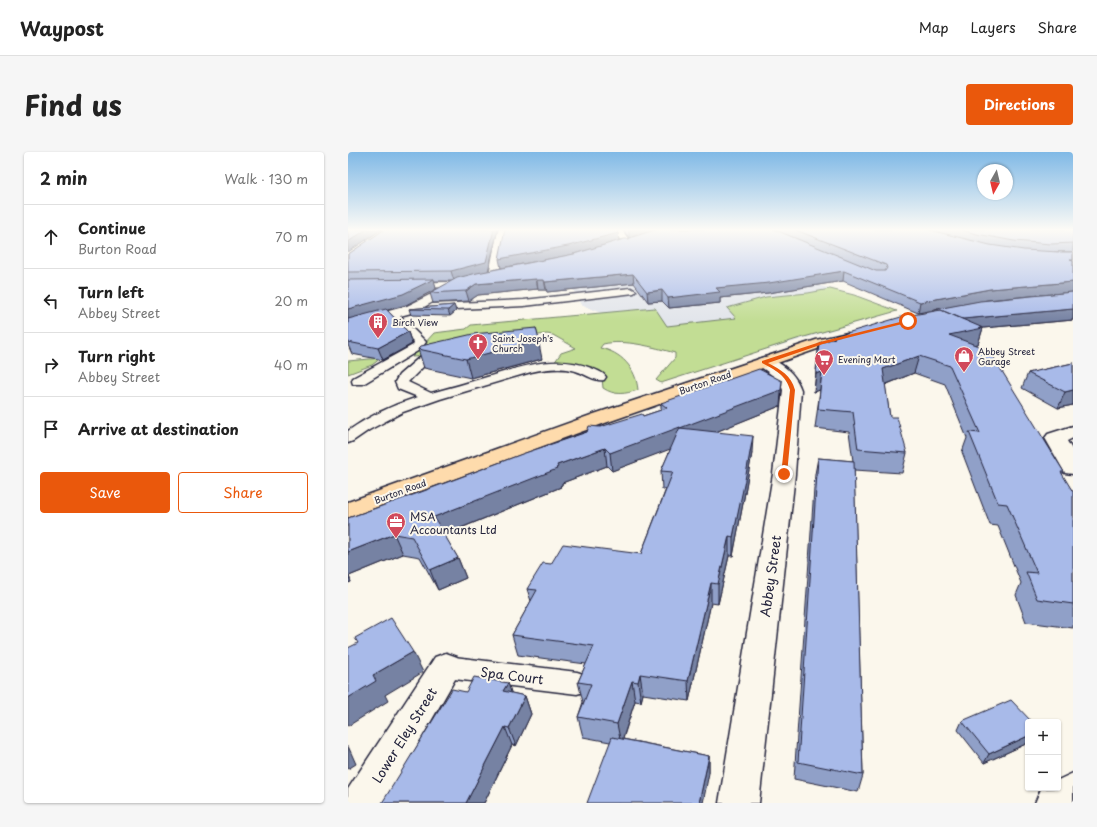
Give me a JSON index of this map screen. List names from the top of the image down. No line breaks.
{"streets":{"main road":["Burton Road"],"street":["Abbey Street","Lower Eley Street"],"lane":["Spa Court"]},"crossings":[["Burton Road","Abbey Street"],["Spa Court","Lower Eley Street"]],"places":{"building":["Birch View"],"church":["Saint Joseph's Church"],"shop":["Abbey Street Garage"],"supermarket":["Evening Mart"],"office":["MSA Accountants Ltd"]},"north":"bottom","page":{"header":"Waypost","nav":["Map","Layers","Share"],"title":"Find us","buttons":["Directions",["Save","Share"]],"heading":["2 min","Walk · 130 m"],"list":[["Continue","Burton Road","70 m"],["Turn left","Abbey Street","20 m"],["Turn right","Abbey Street","40 m"],"Arrive at destination"],"map_buttons":["+","−"]}}
